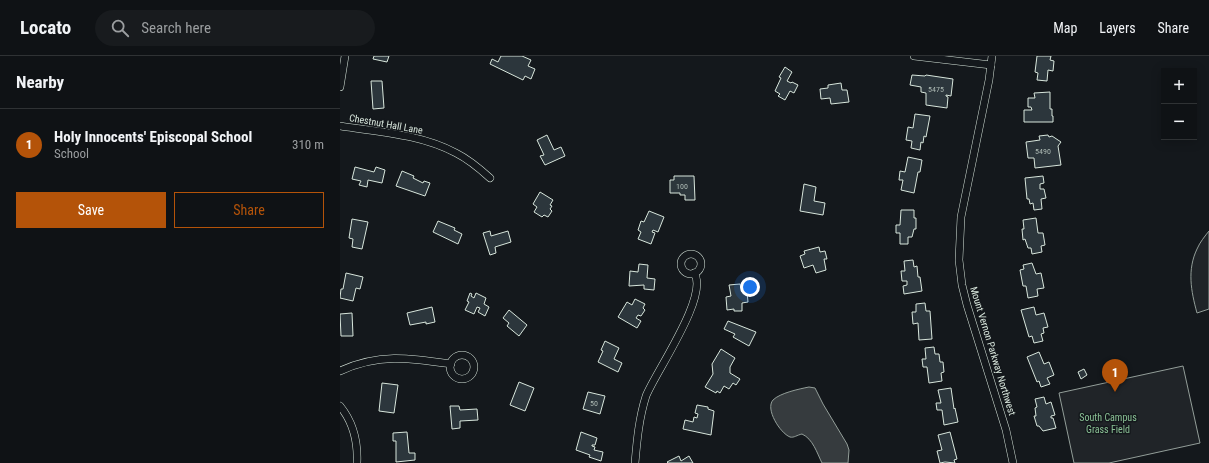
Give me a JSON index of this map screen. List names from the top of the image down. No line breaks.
{"streets":{"street":["Chestnut Hall Lane","Mount Vernon Parkway Northwest"]},"parks":["South Campus Grass Field"],"house_numbers":["5475","5490","100","50"],"page":{"header":"Locato","search":"Search here","nav":["Map","Layers","Share"],"heading":"Nearby","map_buttons":["+","−"],"list":[{"mark":"1","name":"Holy Innocents' Episcopal School","note":"School","value":"310 m"}],"buttons":["Save","Share"],"pins":"1"}}
